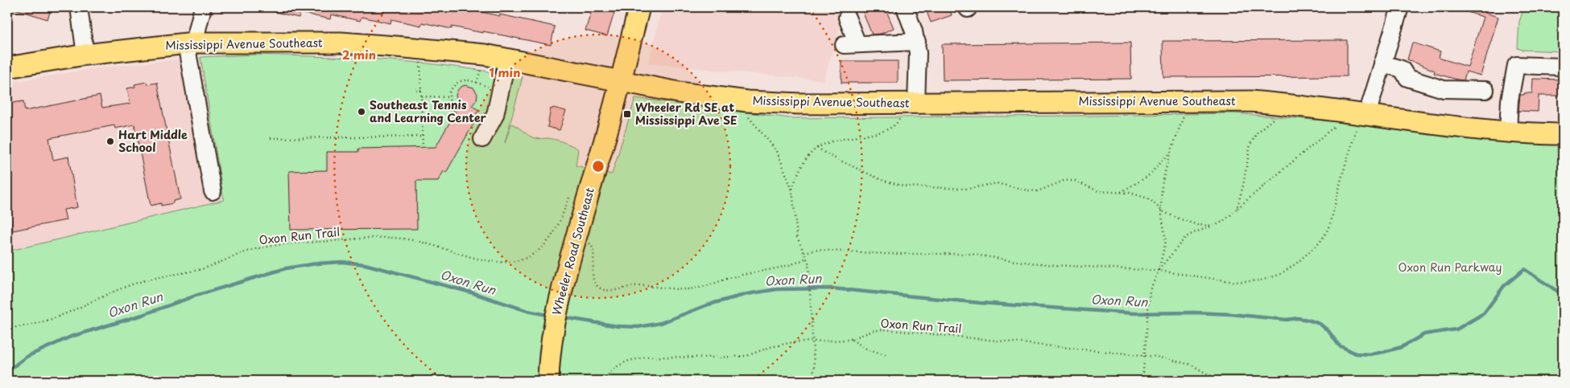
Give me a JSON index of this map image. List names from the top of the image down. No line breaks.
{"streets":{"main road":["Mississippi Avenue Southeast","Wheeler Road Southeast"],"path":["Oxon Run Trail"]},"crossings":[["Mississippi Avenue Southeast","Wheeler Road Southeast"]],"water":["Oxon Run"],"parks":["Oxon Run Parkway"],"places":{"other":["Southeast Tennis and Learning Center","Hart Middle School"],"transit":["Wheeler Rd SE at Mississippi Ave SE"]},"rings":["2 min","1 min"]}
